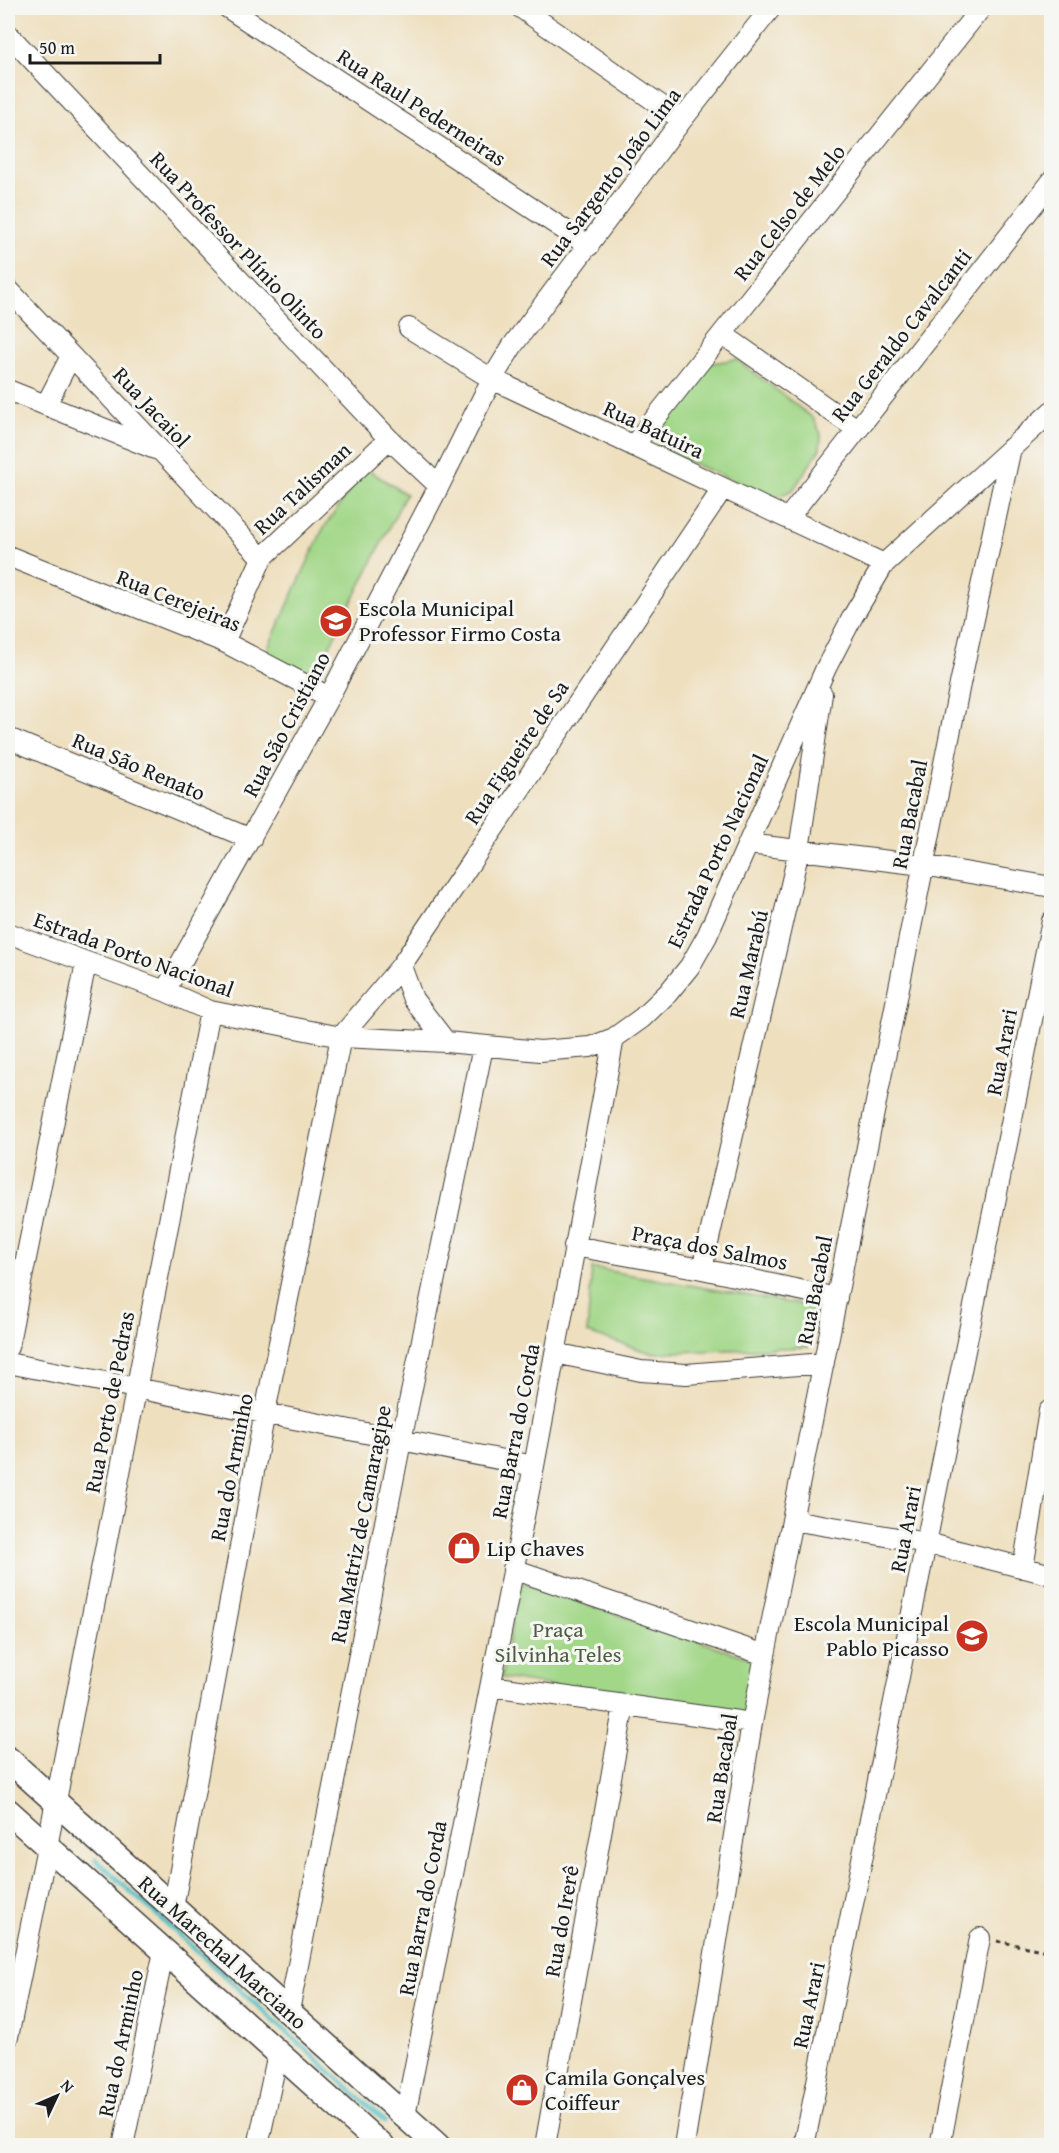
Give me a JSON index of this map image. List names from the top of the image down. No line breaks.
{"streets":{"main road":["Rua Marechal Marciano"],"street":["Rua Raul Pederneiras","Rua Sargento João Lima","Rua Celso de Melo","Rua Professor Plínio Olinto","Rua Geraldo Cavalcanti","Rua Jacaiol","Rua Batuira","Rua Talisman","Rua Cerejeiras","Rua São Cristiano","Rua Figueire de Sa","Rua São Renato","Rua Bacabal","Estrada Porto Nacional","Rua Marabú","Rua Arari","Praça dos Salmos","Rua Porto de Pedras","Rua Barra do Corda","Rua do Arminho","Rua Matriz de Camaragipe","Rua do Irerê"]},"crossings":[["Rua Raul Pederneiras","Rua Sargento João Lima"],["Rua Sargento João Lima","Rua Batuira"],["Rua Sargento João Lima","Rua São Cristiano"],["Rua Celso de Melo","Rua Batuira"],["Rua Professor Plínio Olinto","Rua Talisman"],["Rua Professor Plínio Olinto","Rua São Cristiano"],["Rua Geraldo Cavalcanti","Rua Batuira"],["Rua Jacaiol","Rua Talisman"],["Rua Batuira","Rua São Cristiano"],["Rua Batuira","Rua Figueire de Sa"],["Rua Batuira","Estrada Porto Nacional"],["Rua Talisman","Rua Cerejeiras"],["Rua Cerejeiras","Rua São Cristiano"],["Rua São Cristiano","Rua São Renato"],["Rua São Cristiano","Estrada Porto Nacional"],["Rua Figueire de Sa","Estrada Porto Nacional"],["Rua Figueire de Sa","Rua do Arminho"],["Rua Bacabal","Estrada Porto Nacional"],["Rua Bacabal","Praça dos Salmos"],["Estrada Porto Nacional","Rua Marabú"],["Estrada Porto Nacional","Rua Porto de Pedras"],["Estrada Porto Nacional","Rua Barra do Corda"],["Estrada Porto Nacional","Rua do Arminho"],["Estrada Porto Nacional","Rua Matriz de Camaragipe"],["Rua Marabú","Praça dos Salmos"],["Praça dos Salmos","Rua Barra do Corda"],["Rua Porto de Pedras","Rua Marechal Marciano"],["Rua Barra do Corda","Rua Marechal Marciano"],["Rua do Arminho","Rua Marechal Marciano"],["Rua Matriz de Camaragipe","Rua Marechal Marciano"]],"parks":["Praça Silvinha Teles"],"places":{"school or university":["Escola Municipal Professor Firmo Costa","Escola Municipal Pablo Picasso"],"shop":["Lip Chaves","Camila Gonçalves Coiffeur"]},"scale_bar":"50 m","north":"top right"}
